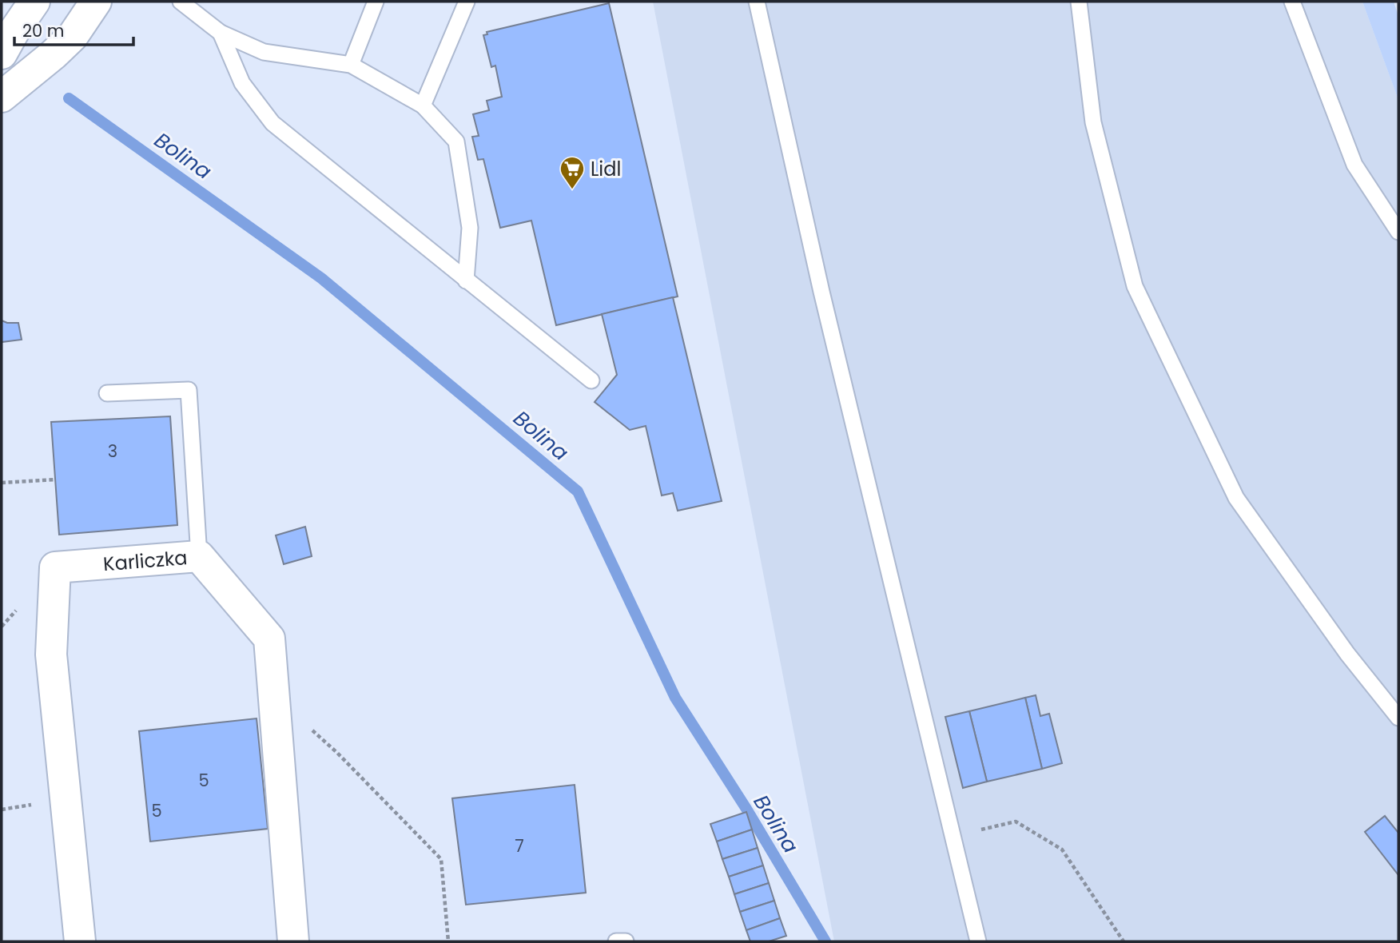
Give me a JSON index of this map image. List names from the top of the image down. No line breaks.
{"streets":{"street":["Karliczka"]},"water":["Bolina"],"places":{"supermarket":["Lidl"]},"house_numbers":["3","5","5","7"],"scale_bar":"20 m"}
